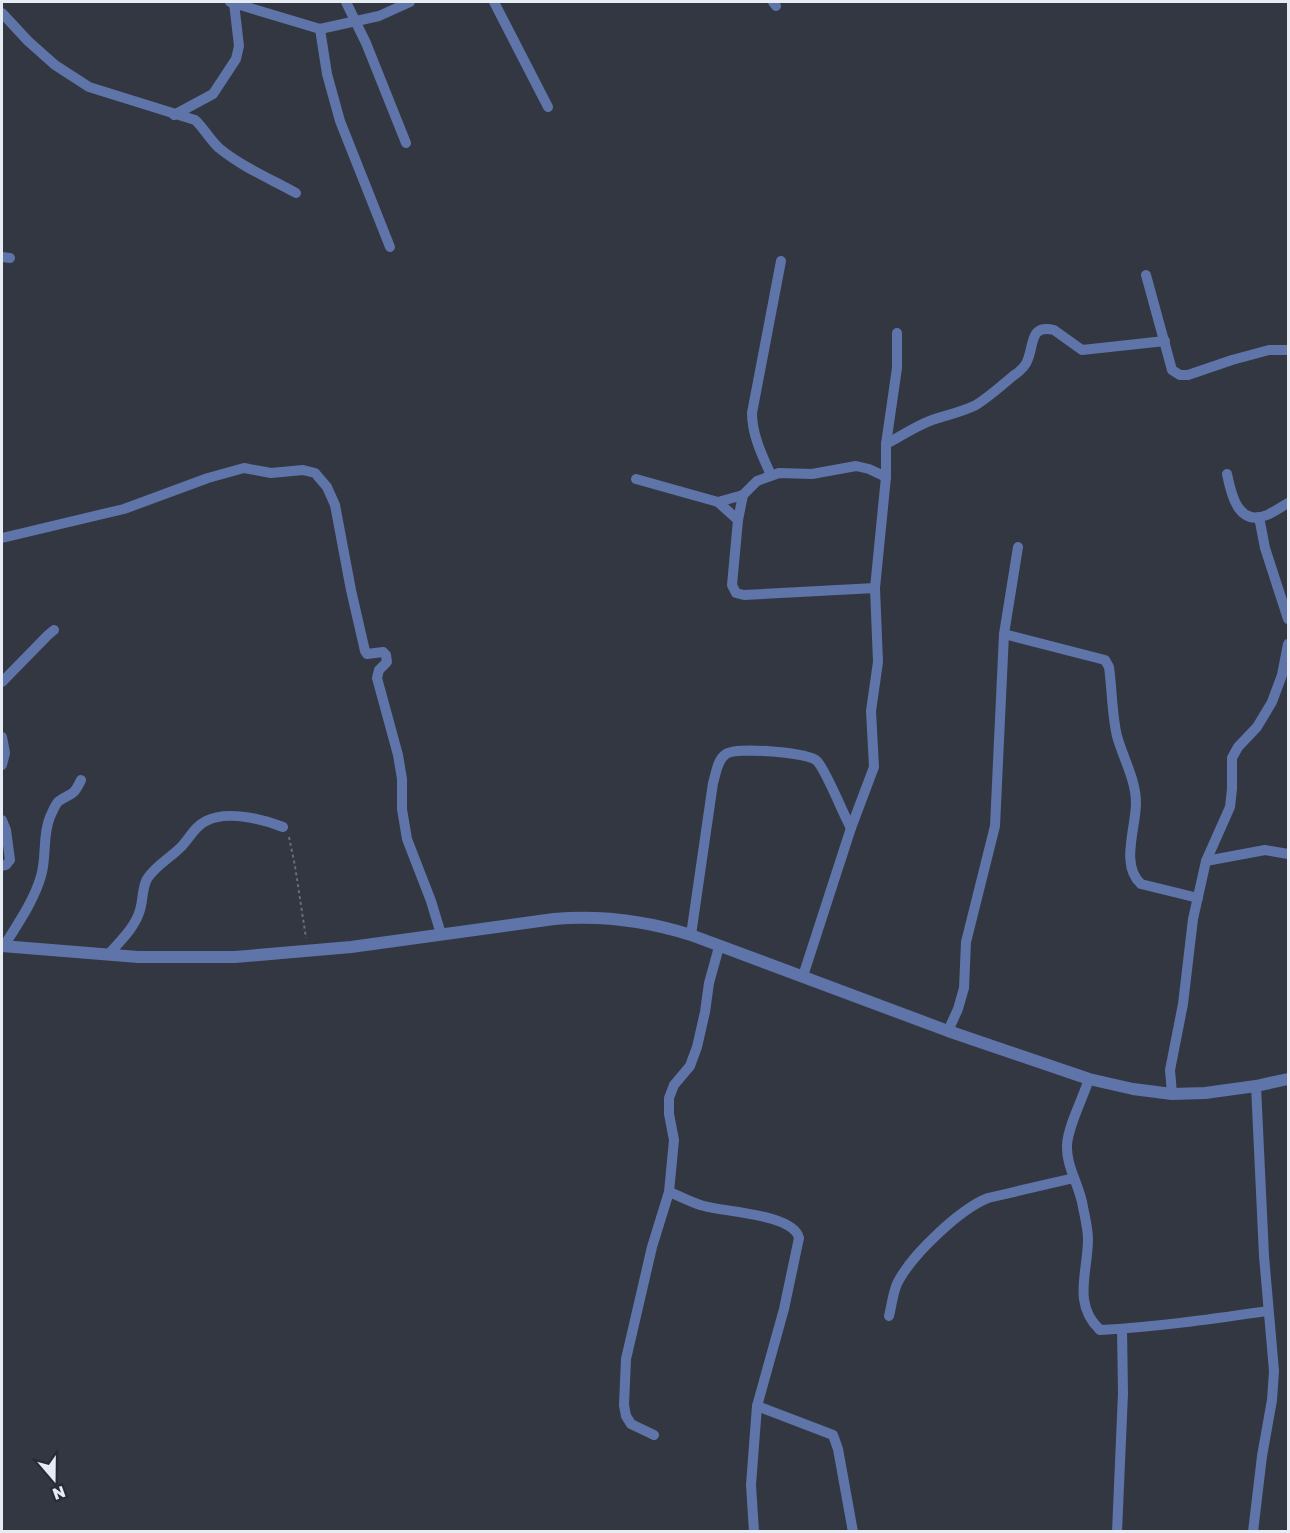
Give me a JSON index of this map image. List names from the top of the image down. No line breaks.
{"north":"bottom"}
